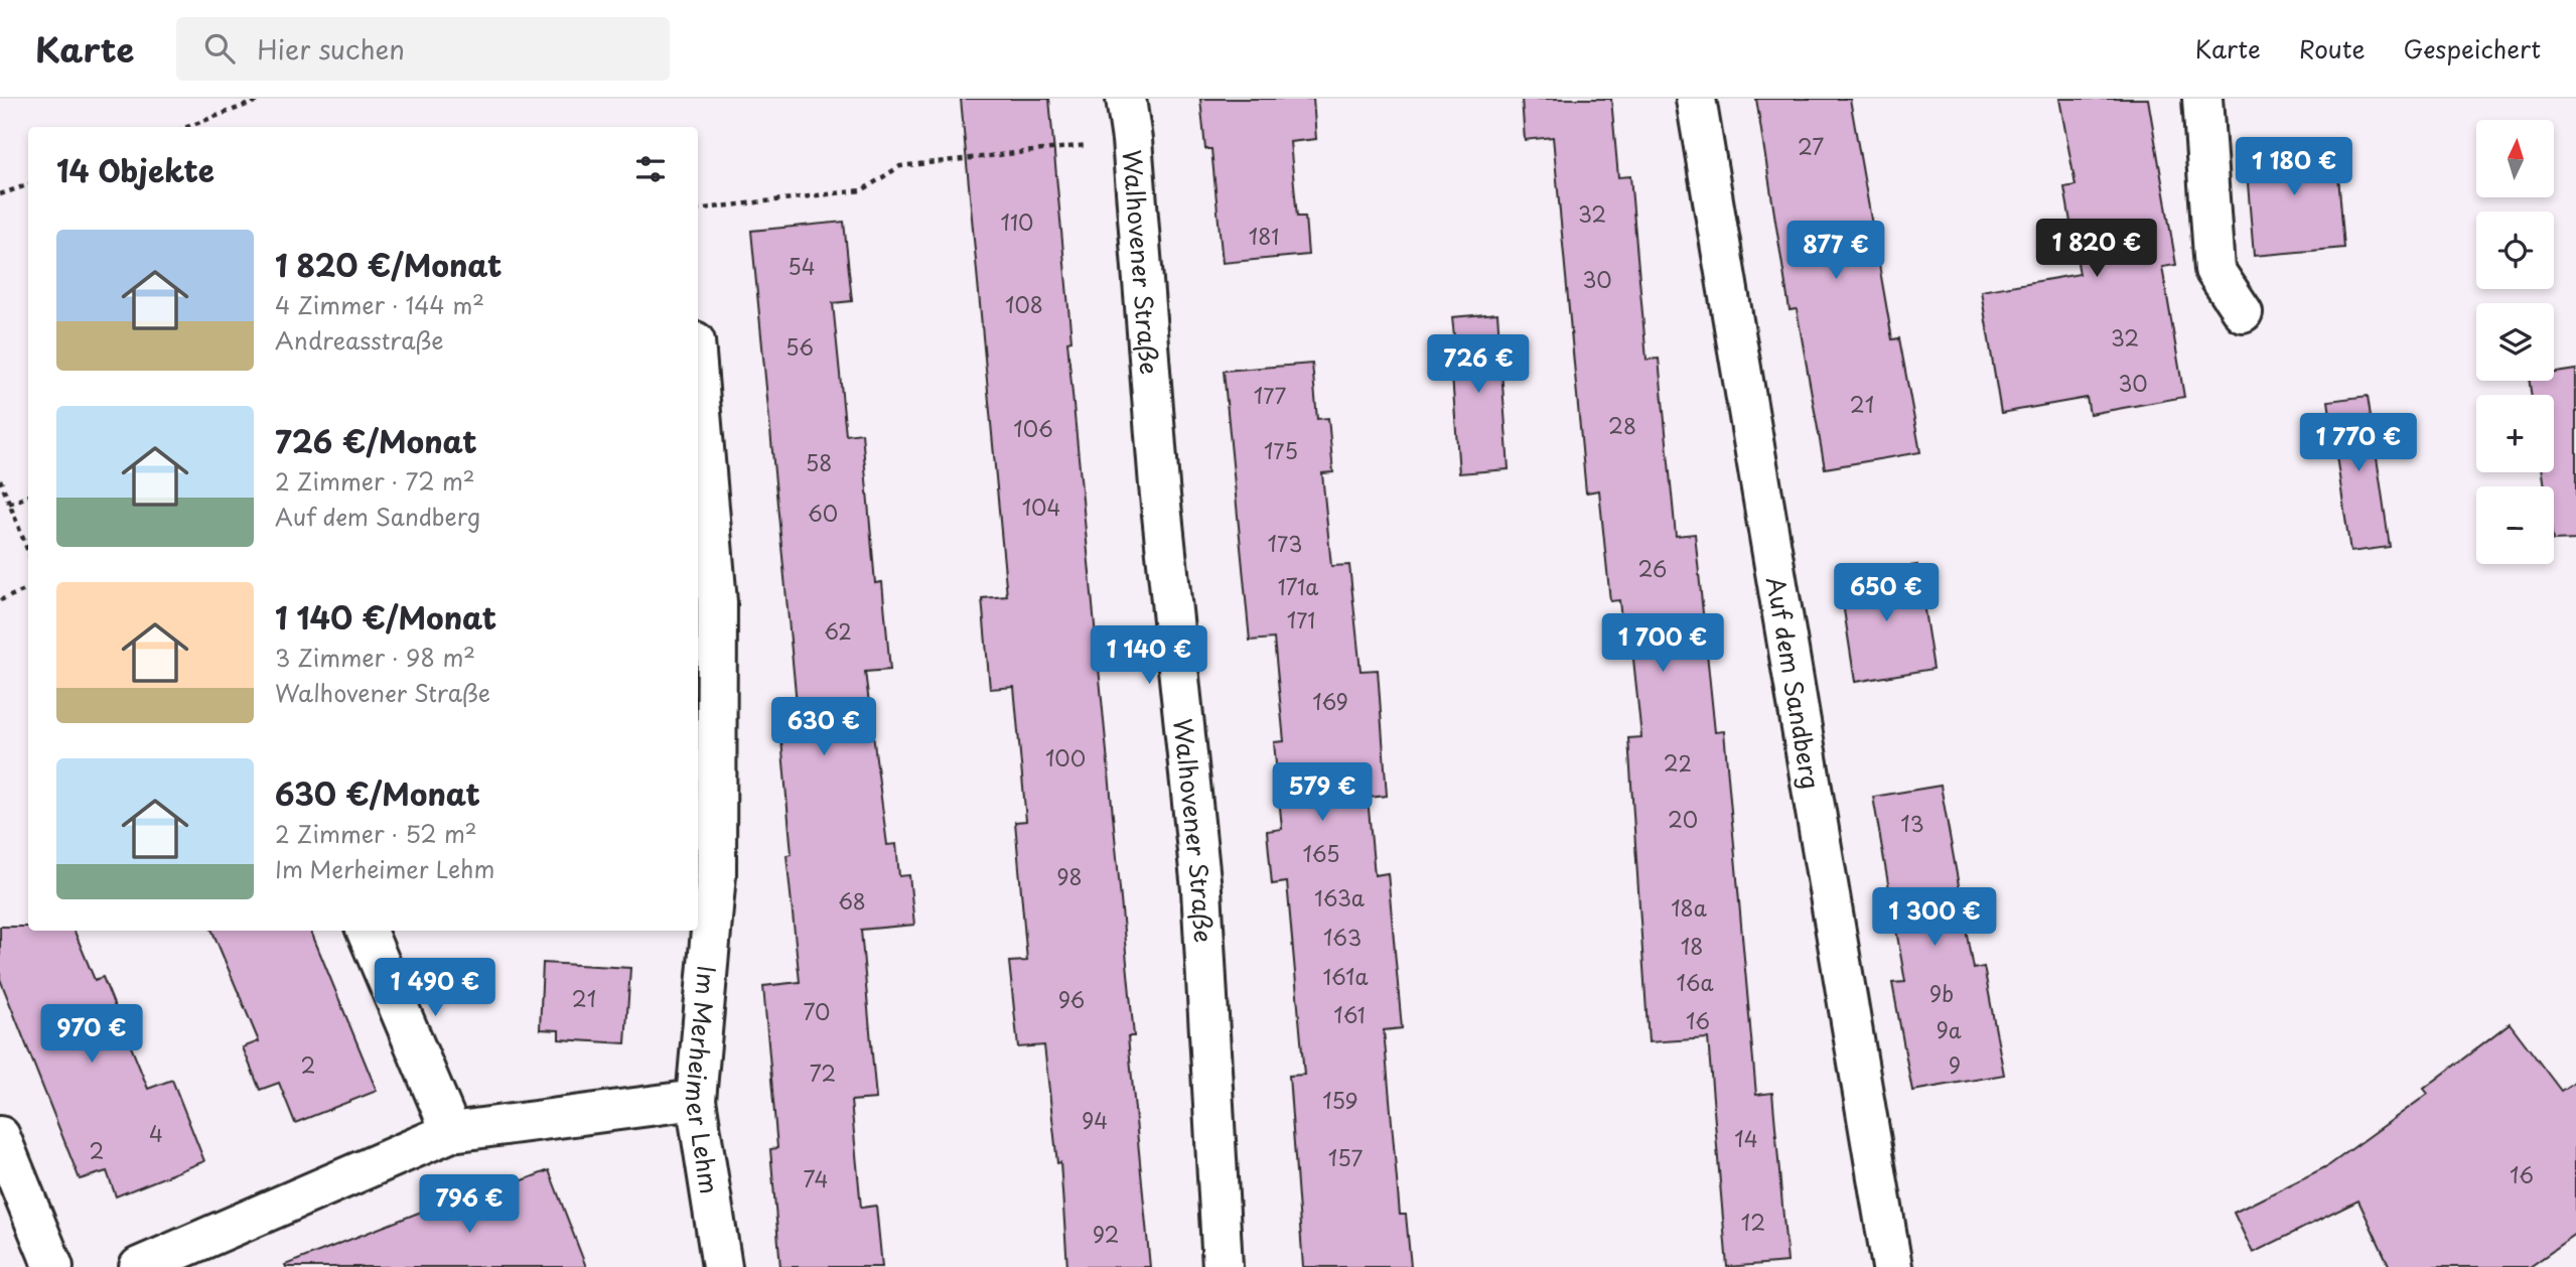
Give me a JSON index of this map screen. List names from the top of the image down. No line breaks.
{"streets":{"street":["Walhovener Straße","Auf dem Sandberg","Im Merheimer Lehm"]},"house_numbers":["27","32","110","181","54","30","108","32","56","30","177","21","28","106","175","58","104","60","173","26","171a","171","62","169","100","22","20","13","165","98","163a","68","18a","163","18","161a","16a","9b","21","96","70","161","16","9a","2","9","72","159","94","4","14","2","157","16","74","12","92"],"north":"top","page":{"header":"Karte","search":"Hier suchen","nav":["Karte","Route","Gespeichert"],"map_buttons":["+","−"],"heading":"14 Objekte","price":["1 180 €","1 820 €","877 €","726 €","1 770 €","650 €","1 700 €","1 140 €","630 €","579 €","1 300 €","1 490 €","970 €","796 €"],"list":[{"name":"1 820 €/Monat","note":"4 Zimmer · 144 m² · Andreasstraße"},{"name":"726 €/Monat","note":"2 Zimmer · 72 m² · Auf dem Sandberg"},{"name":"1 140 €/Monat","note":"3 Zimmer · 98 m² · Walhovener Straße"},{"name":"630 €/Monat","note":"2 Zimmer · 52 m² · Im Merheimer Lehm"}]}}
